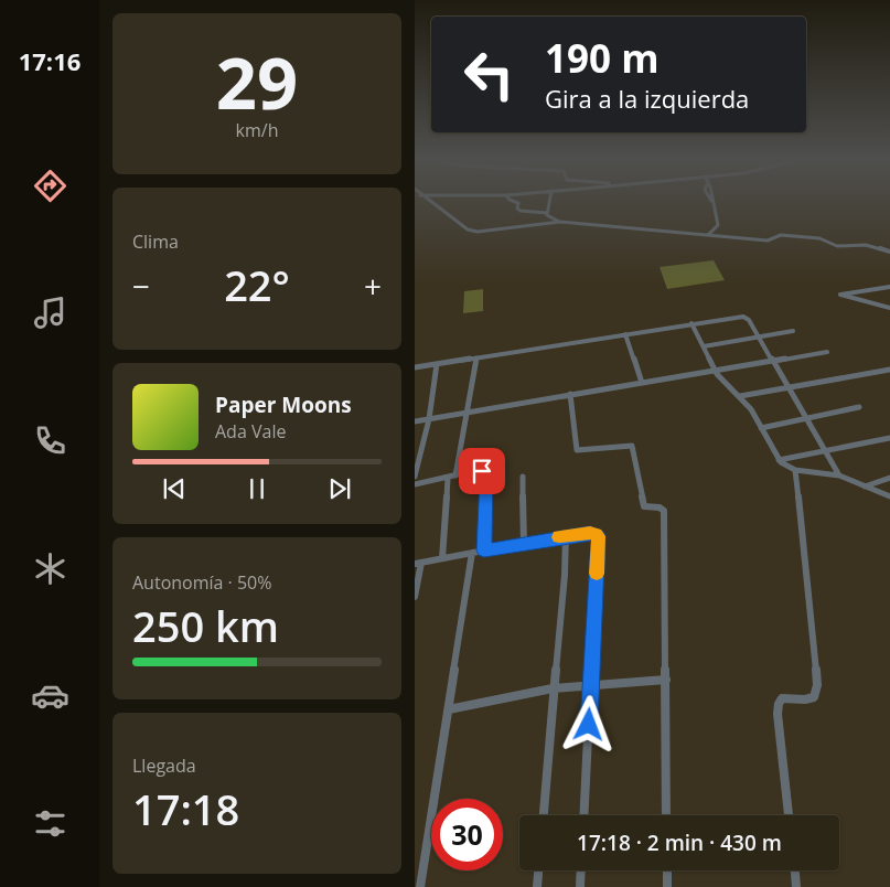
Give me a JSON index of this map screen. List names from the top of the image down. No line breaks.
{"page":{"tabs":"17:16","tile":[["29","km/h"],"Clima",["Autonomía · 50%","250 km"],["Llegada","17:18"]],"turn":["190 m","Gira a la izquierda"],"heat":["−","22°","+"],"song":["Paper Moons","Ada Vale"],"limit":"30","trip":"17:18 · 2 min · 430 m"}}
